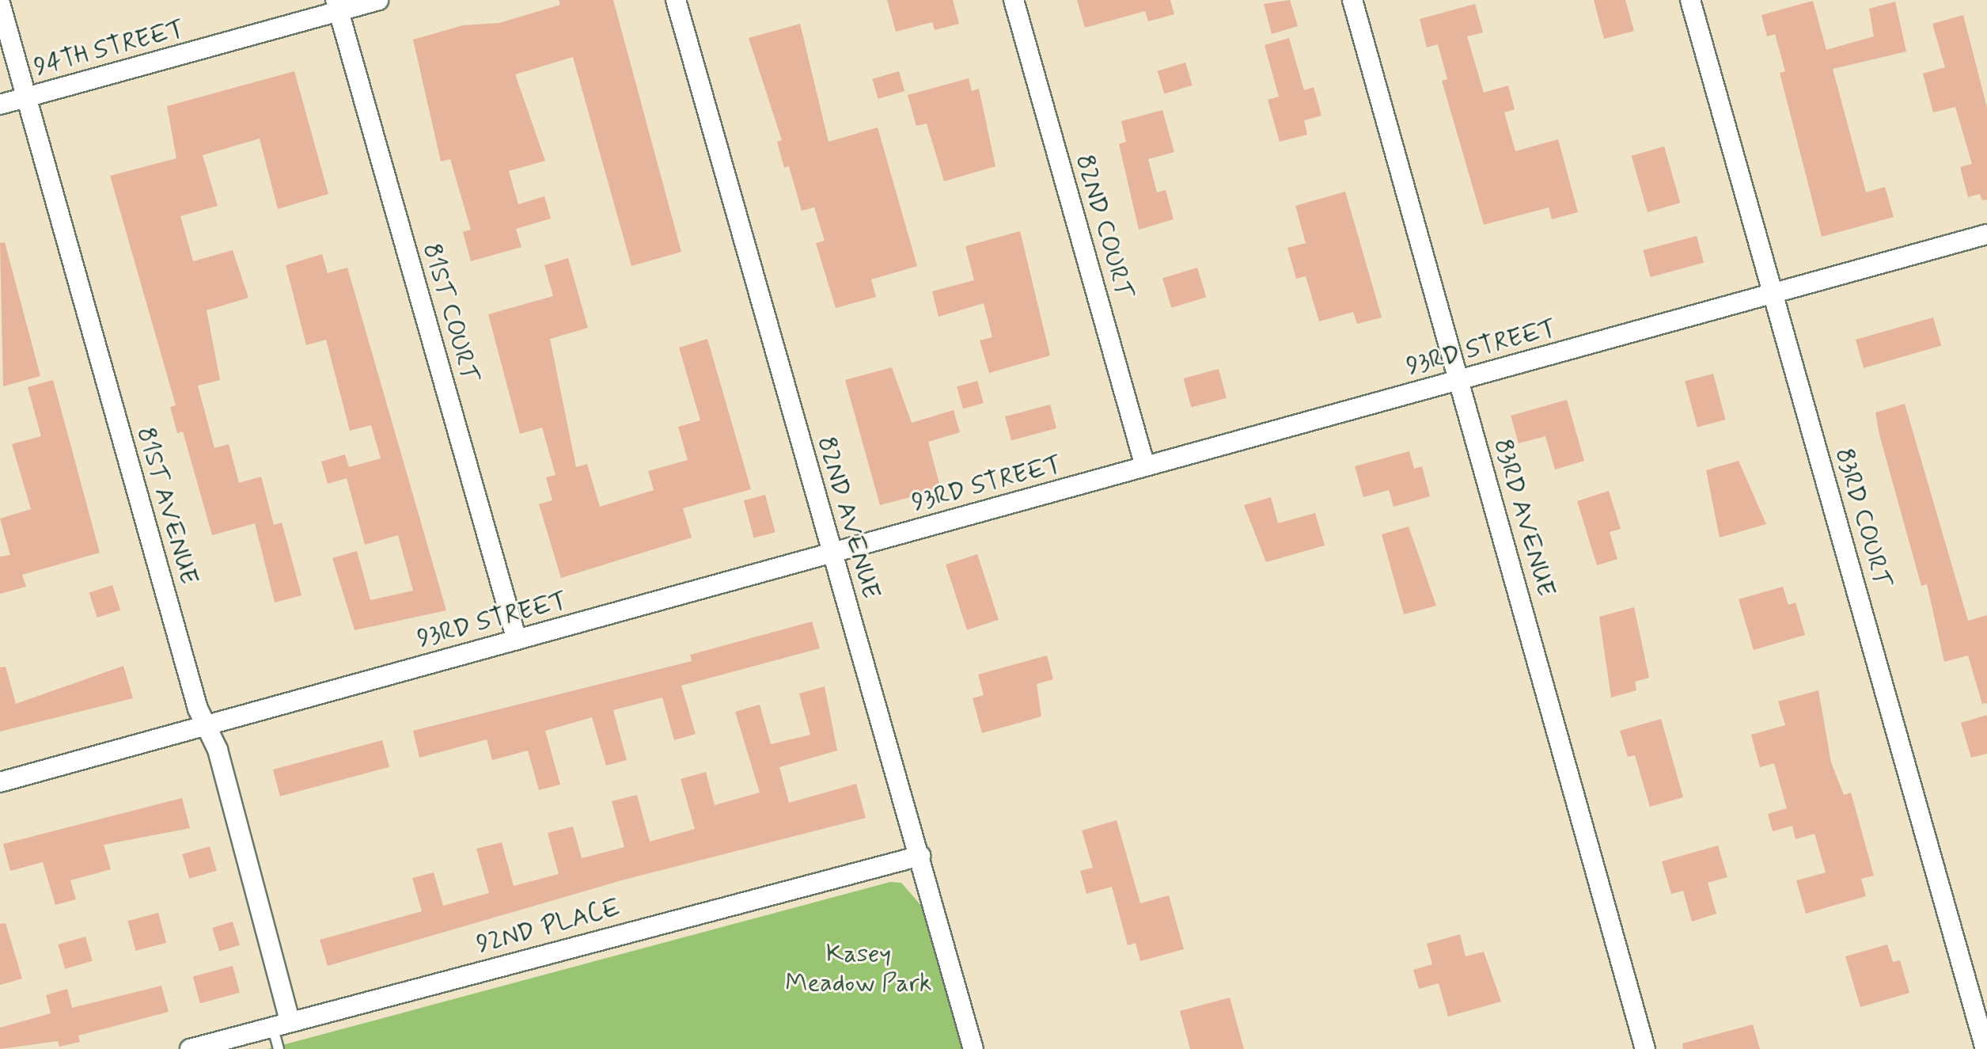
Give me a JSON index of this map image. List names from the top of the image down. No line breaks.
{"streets":{"street":["94TH STREET","82ND COURT","81ST COURT","93RD STREET","81ST AVENUE","82ND AVENUE","83RD AVENUE","83RD COURT","92ND PLACE"]},"crossings":[["94TH STREET","81ST COURT"],["94TH STREET","81ST AVENUE"],["82ND COURT","93RD STREET"],["81ST COURT","93RD STREET"],["93RD STREET","81ST AVENUE"],["93RD STREET","82ND AVENUE"],["93RD STREET","83RD AVENUE"],["93RD STREET","83RD COURT"],["81ST AVENUE","92ND PLACE"],["82ND AVENUE","92ND PLACE"]],"parks":["Kasey Meadow Park"]}
